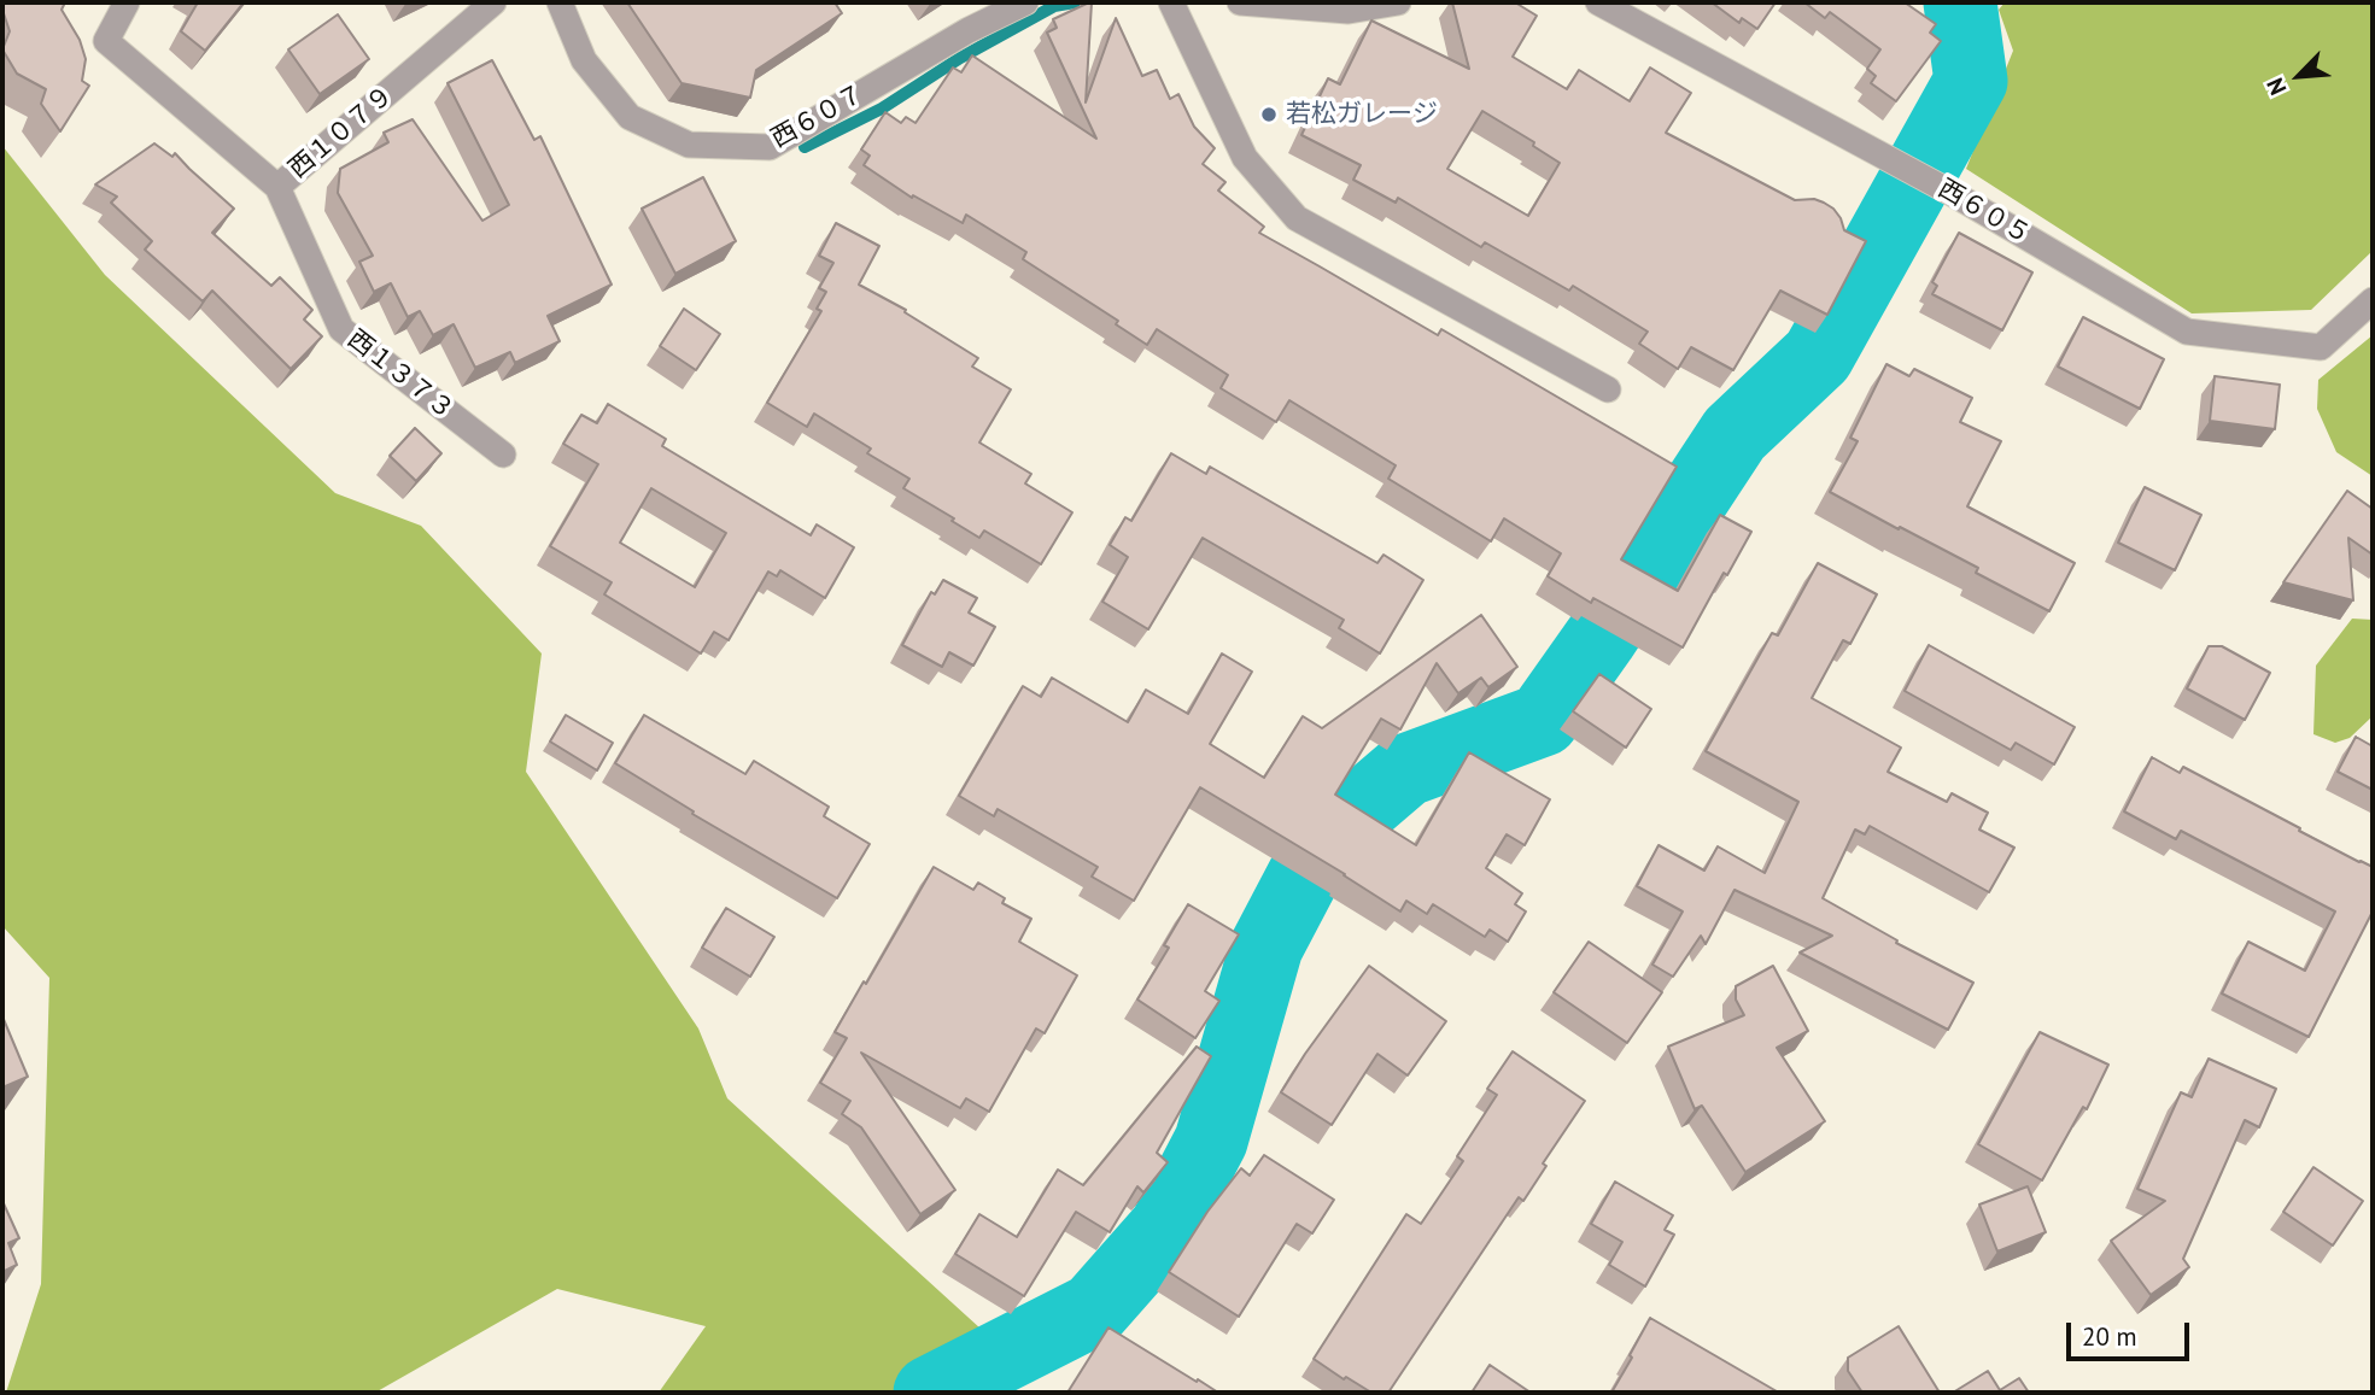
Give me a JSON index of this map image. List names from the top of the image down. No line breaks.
{"streets":{"street":["西６０７","西１０７９","西６０５","西１３７３"]},"crossings":[["西１０７９","西１３７３"]],"places":["若松ガレージ"],"scale_bar":"20 m","north":"bottom left"}
